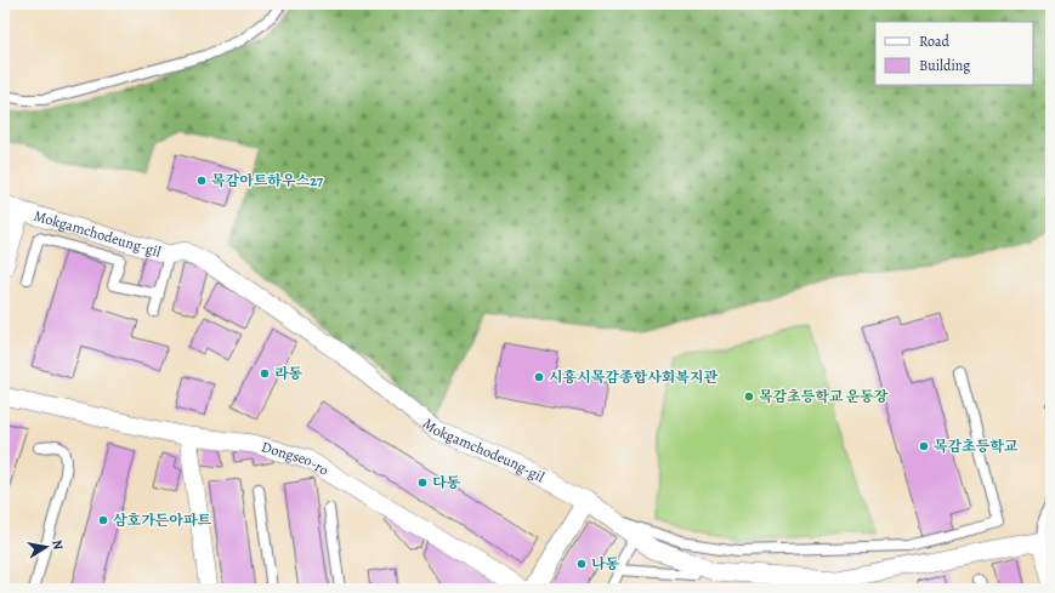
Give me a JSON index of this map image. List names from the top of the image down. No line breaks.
{"streets":{"street":["Mokgamchodeung-gil","Dongseo-ro"]},"places":["목감아트하우스27","라동","시흥시목감종합사회복지관","목감초등학교 운동장","목감초등학교","다동","삼호가든아파트","나동"],"legend":["Road","Building"],"north":"right"}
